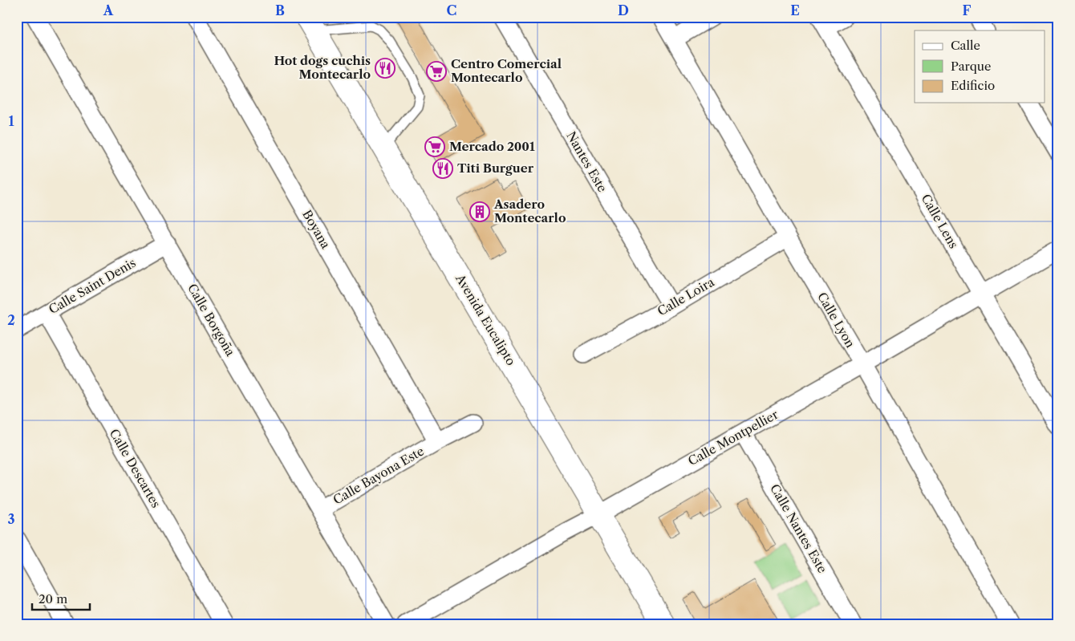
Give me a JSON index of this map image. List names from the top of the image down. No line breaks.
{"streets":{"street":["Nantes Este","Calle Lens","Boyana","Calle Saint Denis","Calle Loira","Calle Borgoña","Avenida Eucalipto","Calle Lyon","Calle Montpellier","Calle Descartes","Calle Bayona Este","Calle Nantes Este"]},"crossings":[["Nantes Este","Calle Loira"],["Calle Lens","Calle Montpellier"],["Boyana","Calle Bayona Este"],["Calle Saint Denis","Calle Borgoña"],["Calle Saint Denis","Calle Descartes"],["Calle Loira","Calle Lyon"],["Calle Borgoña","Calle Bayona Este"],["Avenida Eucalipto","Calle Montpellier"],["Calle Lyon","Calle Montpellier"],["Calle Montpellier","Calle Nantes Este"]],"places":{"restaurant":["Hot dogs cuchis Montecarlo","Titi Burguer"],"supermarket":["Centro Comercial Montecarlo","Mercado 2001"],"building":["Asadero Montecarlo"]},"legend":["Calle","Parque","Edificio"],"scale_bar":"20 m","grid":{"columns":["A","B","C","D","E","F"],"rows":["1","2","3"]}}
